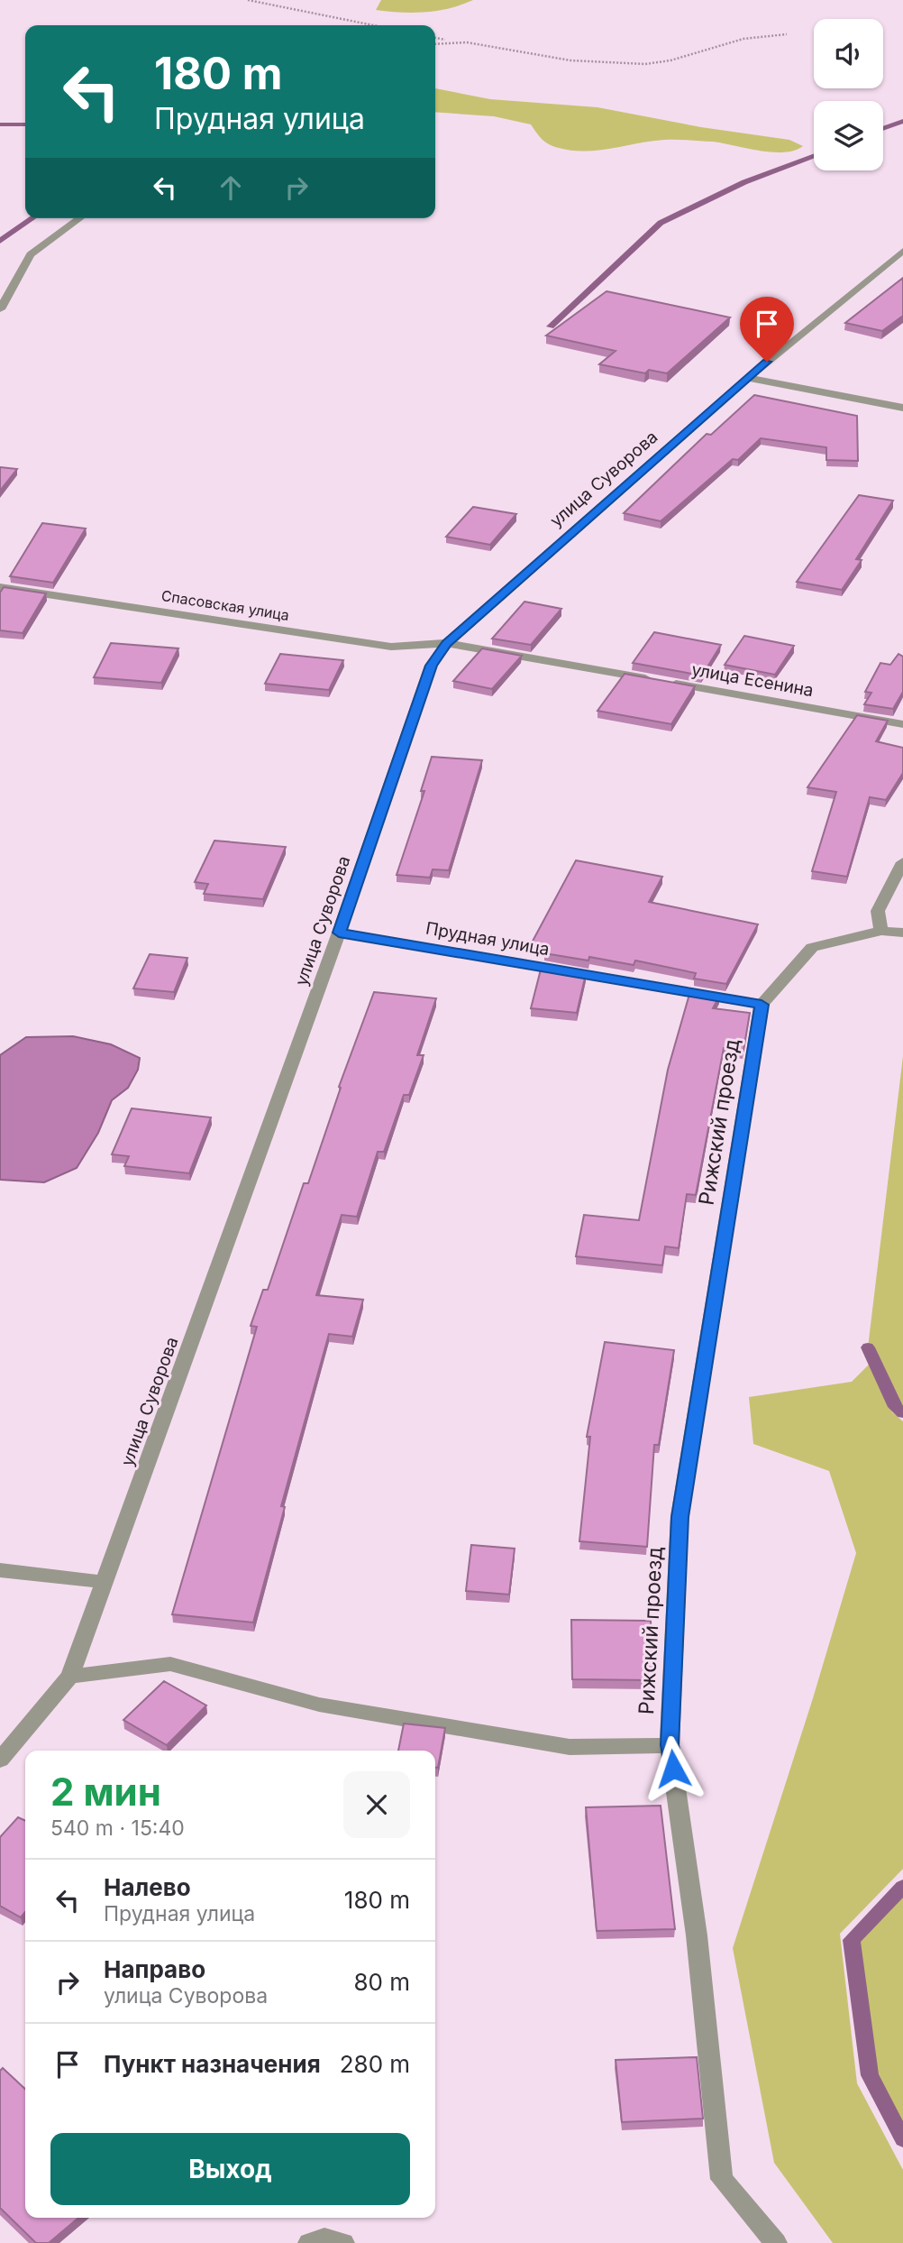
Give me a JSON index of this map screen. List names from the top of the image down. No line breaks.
{"streets":{"street":["улица Суворова","Спасовская улица","улица Есенина","Прудная улица","Рижский проезд"]},"crossings":[["улица Суворова","Спасовская улица"],["улица Суворова","улица Есенина"],["улица Суворова","Прудная улица"],["Спасовская улица","улица Есенина"],["Прудная улица","Рижский проезд"]],"page":{"turn":["180 m","Прудная улица"],"heading":["2 мин","540 m · 15:40"],"list":[{"name":"Налево","note":"Прудная улица","value":"180 m"},{"name":"Направо","note":"улица Суворова","value":"80 m"},{"name":"Пункт назначения","value":"280 m"}],"buttons":"Выход"}}
